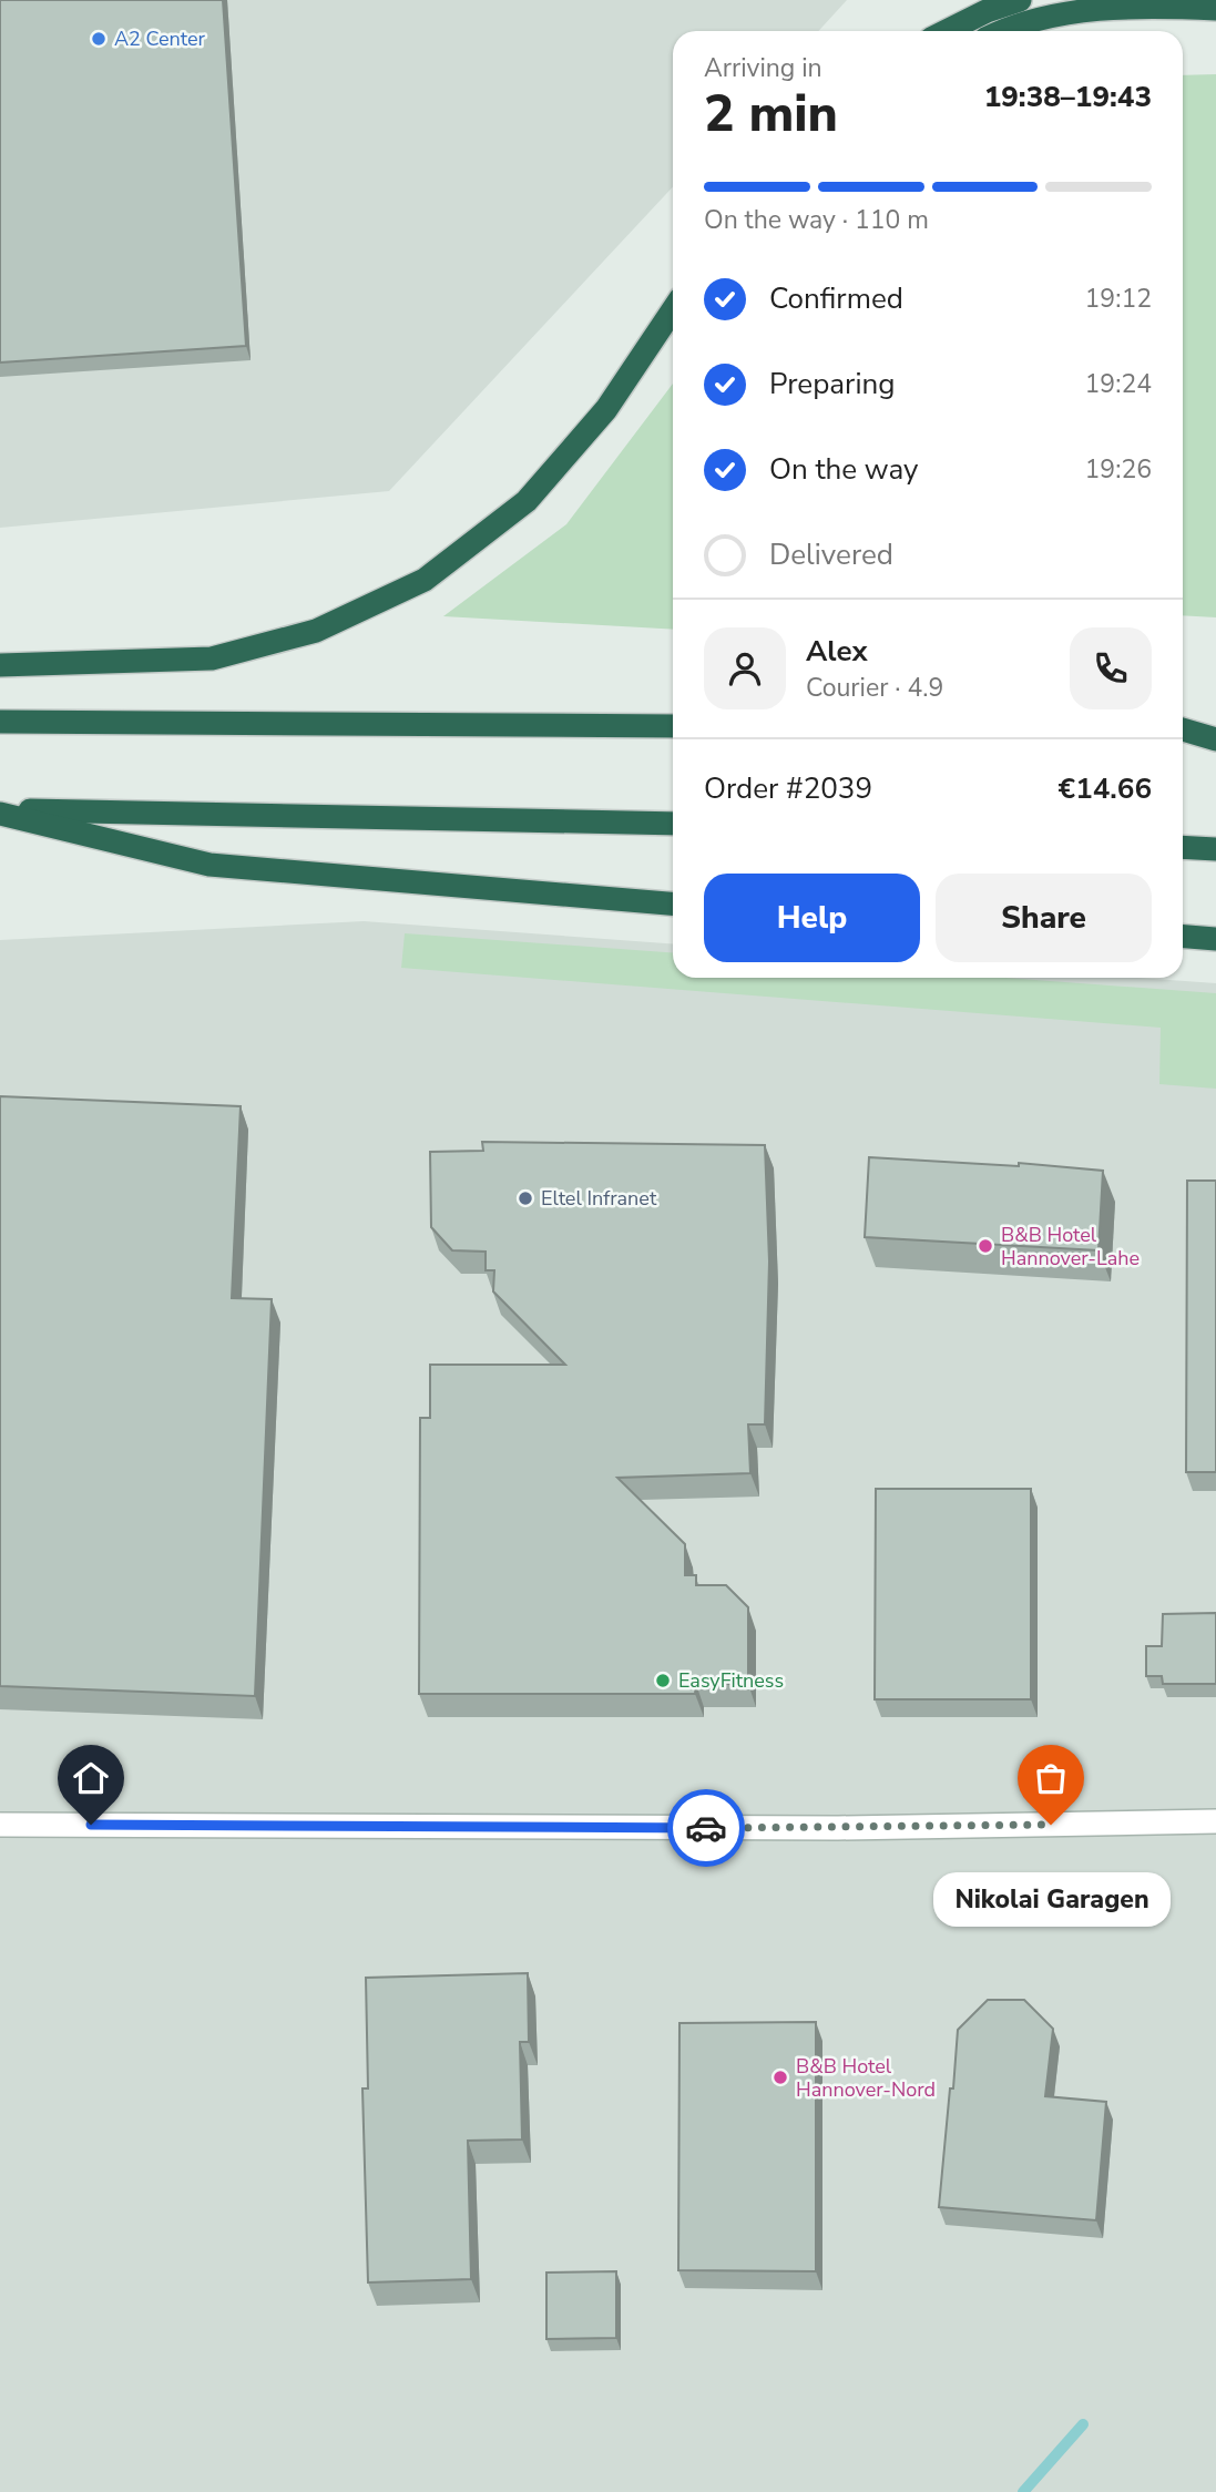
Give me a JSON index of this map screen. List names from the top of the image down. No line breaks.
{"places":["A2 Center","Eltel Infranet","B&B Hotel Hannover-Lahe","EasyFitness","Nikolai Garagen","B&B Hotel Hannover-Nord"],"page":{"heading":["2 min","Arriving in","19:38–19:43"],"panel":["Alex","Courier · 4.9","Order #2039","€14.66"],"bar":"On the way · 110 m","list":[["Confirmed","19:12"],["Preparing","19:24"],["On the way","19:26"],"Delivered"],"buttons":["Help","Share"],"bubble":"Nikolai Garagen"}}
